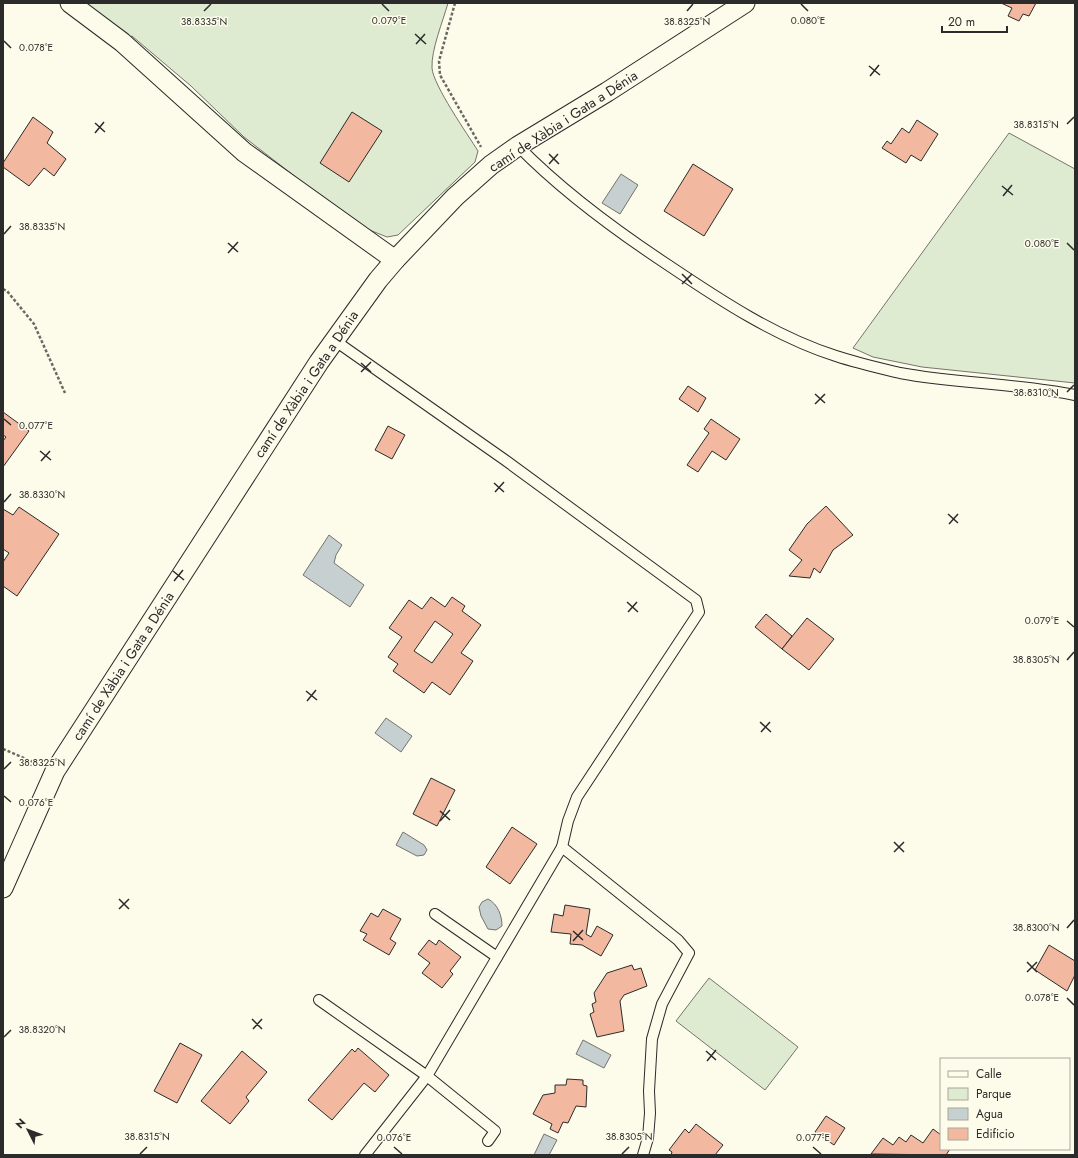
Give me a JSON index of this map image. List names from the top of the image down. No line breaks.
{"streets":{"street":["camí de Xàbia i Gata a Dénia"]},"legend":["Calle","Parque","Agua","Edificio"],"scale_bar":"20 m","north":"top left","coordinates":["0.079°E","0.080°E","38.8335°N","38.8325°N","0.078°E","38.8315°N","38.8310°N","0.077°E","38.8330°N","38.8305°N","0.076°E","38.8300°N","38.8320°N"]}
